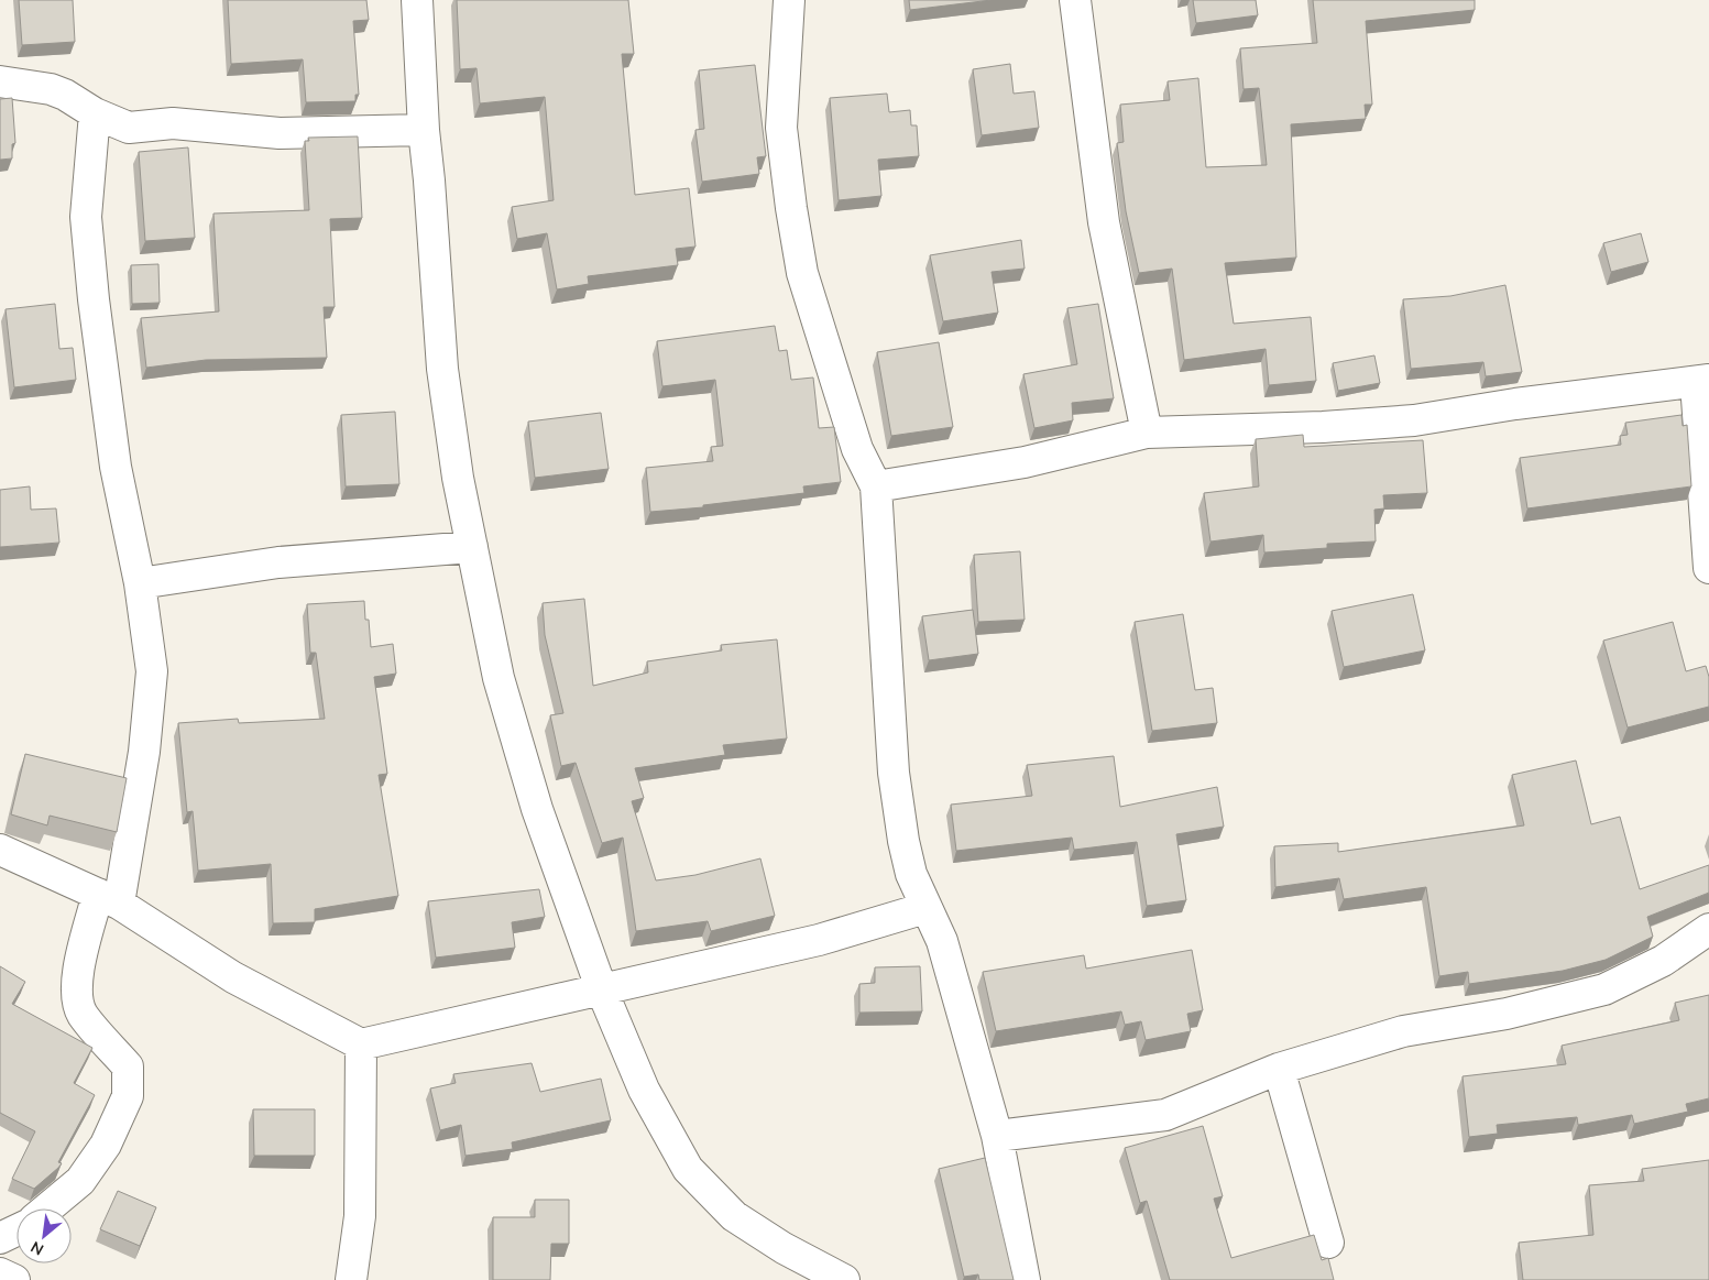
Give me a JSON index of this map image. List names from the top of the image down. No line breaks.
{"north":"bottom left"}
